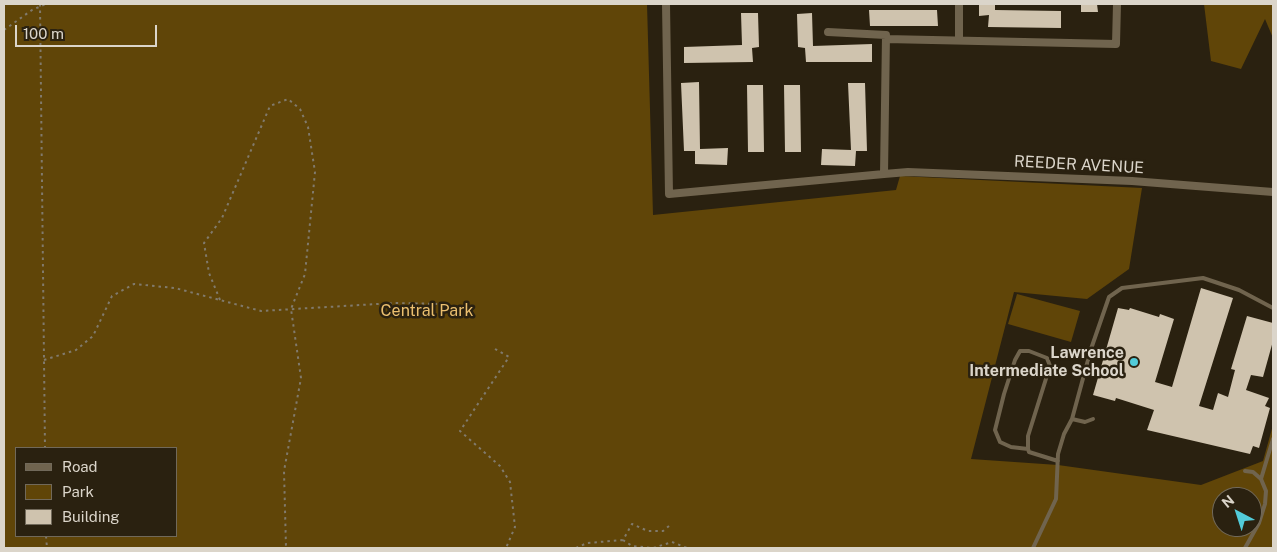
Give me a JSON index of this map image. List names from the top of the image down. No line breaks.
{"streets":{"street":["REEDER AVENUE"]},"parks":["Central Park"],"places":["Lawrence Intermediate School"],"legend":["Road","Park","Building"],"scale_bar":"100 m","north":"top left"}
